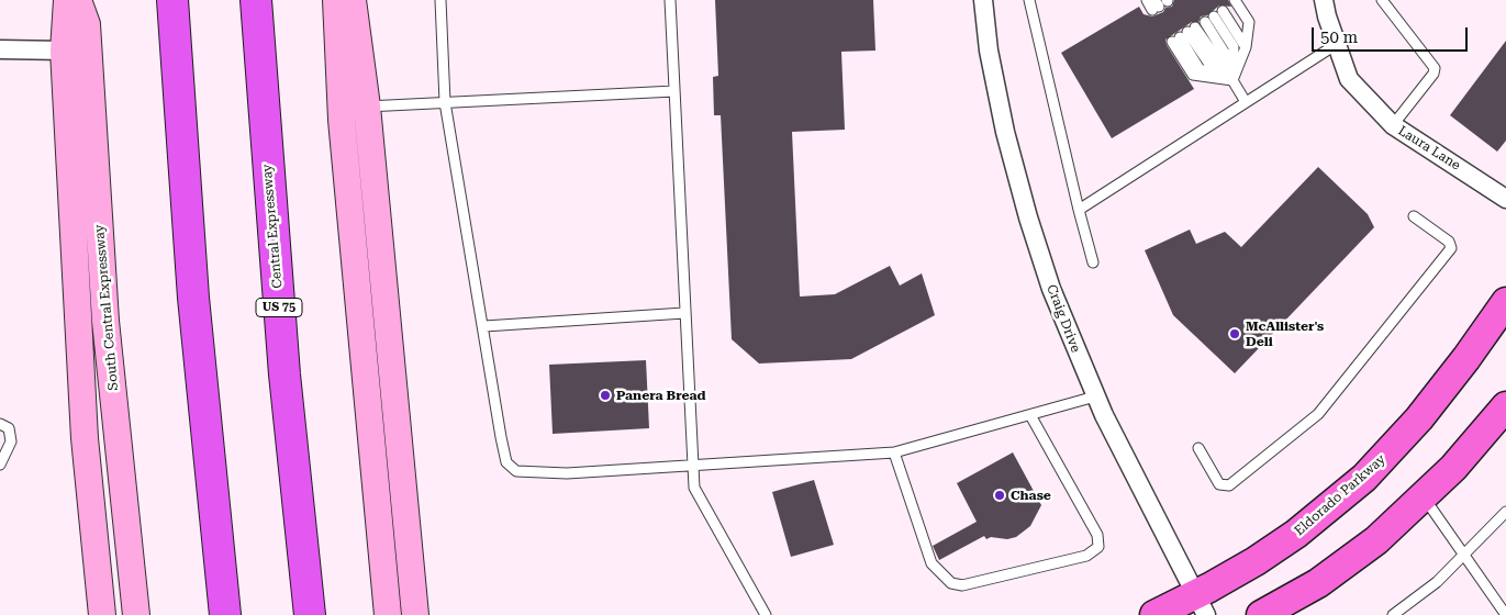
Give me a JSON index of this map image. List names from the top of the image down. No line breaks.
{"streets":{"highway":["Central Expressway","US 75"],"main road":["South Central Expressway","Eldorado Parkway"],"street":["Laura Lane","Craig Drive"]},"crossings":[["Craig Drive","Eldorado Parkway"]],"places":["McAllister's Deli","Panera Bread","Chase"],"scale_bar":"50 m"}
